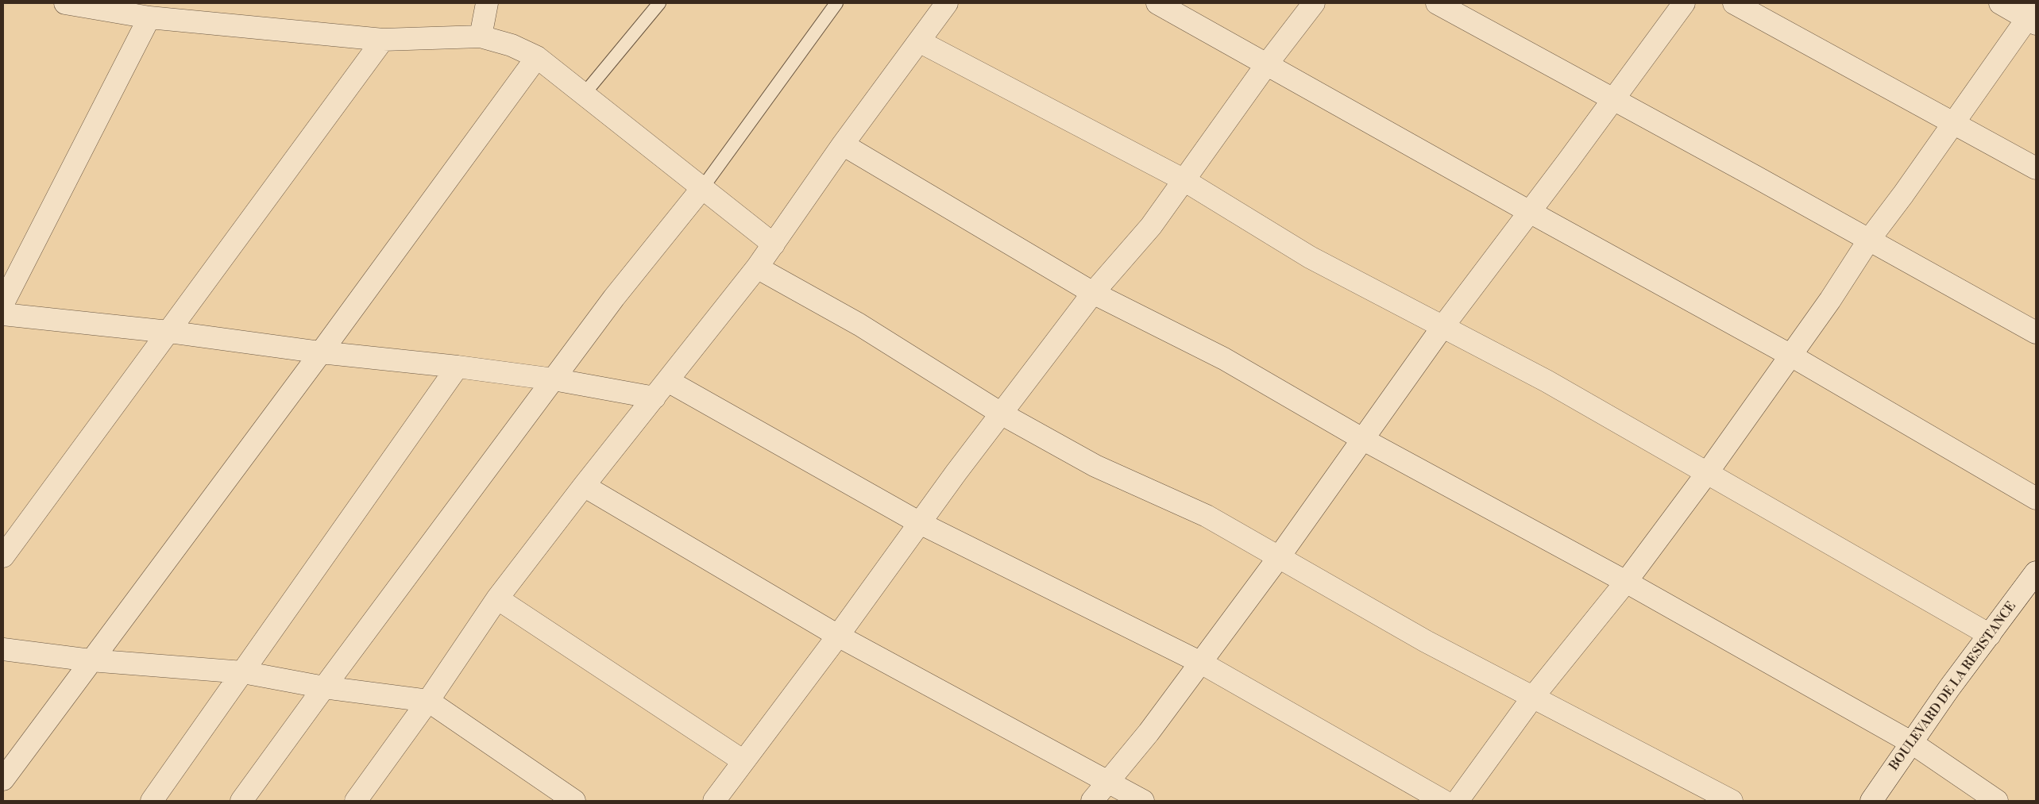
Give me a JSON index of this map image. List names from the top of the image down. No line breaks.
{"streets":{"street":["BOULEVARD DE LA RESISTANCE"]}}
